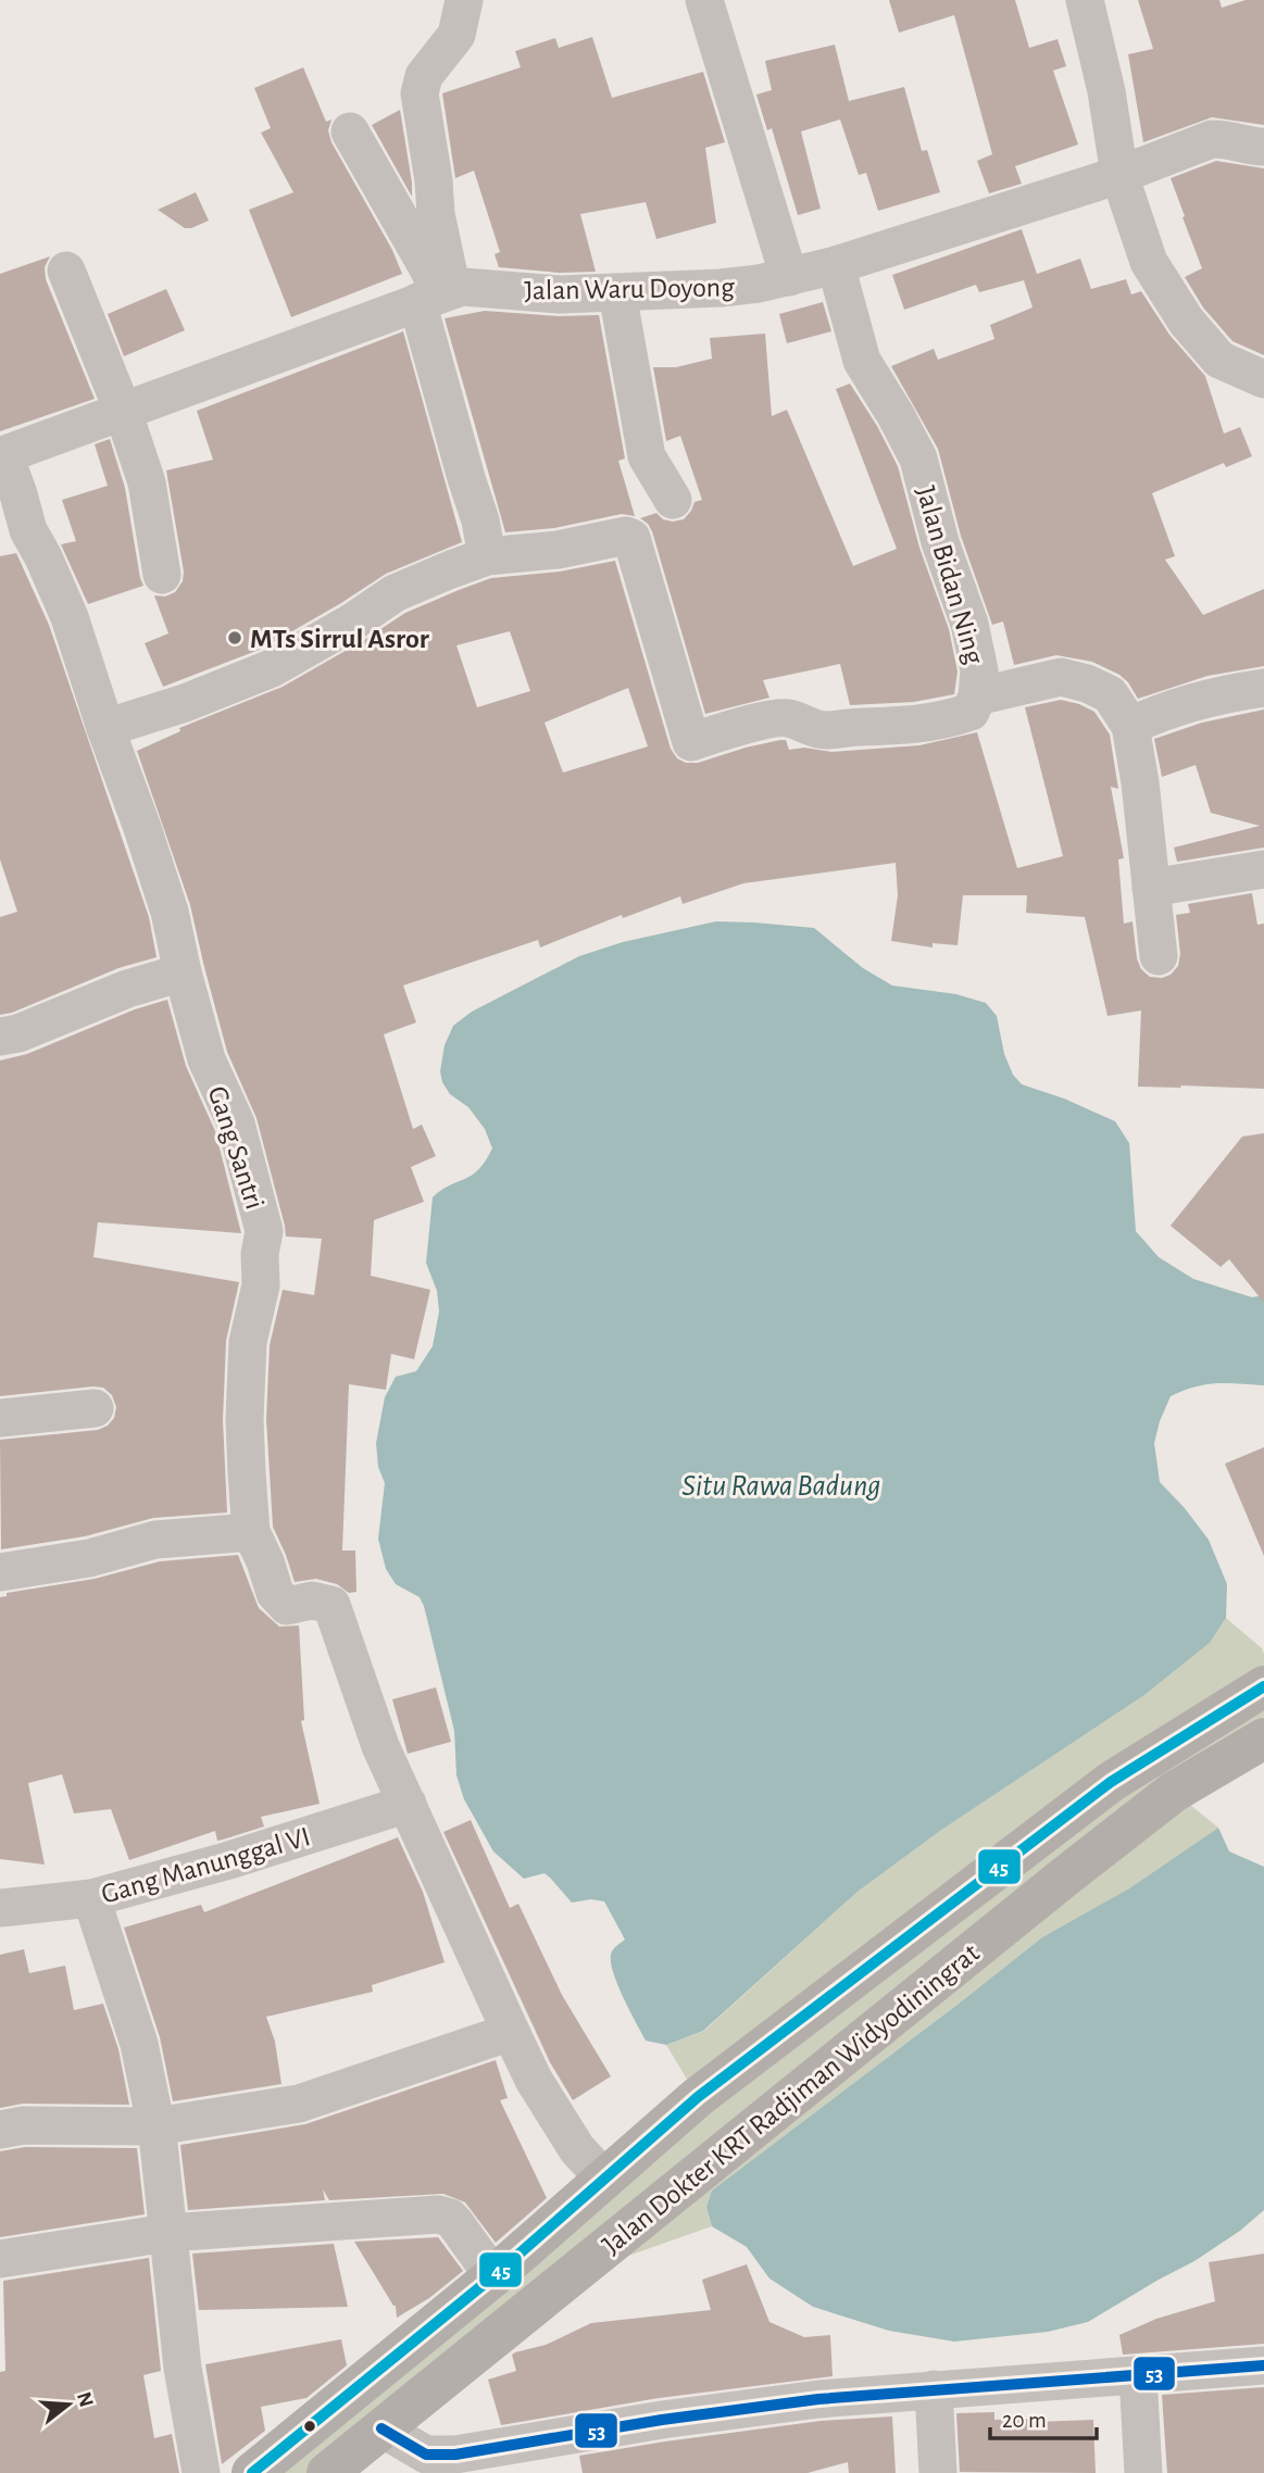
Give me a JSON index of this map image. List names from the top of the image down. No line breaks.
{"streets":{"main road":["Jalan Dokter KRT Radjiman Widyodiningrat"],"street":["Jalan Waru Doyong","Jalan Bidan Ning","Gang Santri","Gang Manunggal VI"]},"crossings":[["Jalan Waru Doyong","Jalan Bidan Ning"],["Jalan Waru Doyong","Gang Santri"],["Gang Santri","Gang Manunggal VI"]],"water":["Situ Rawa Badung"],"places":["MTs Sirrul Asror"],"lines":["transit line 45","transit line 53"],"scale_bar":"20 m","north":"right"}
